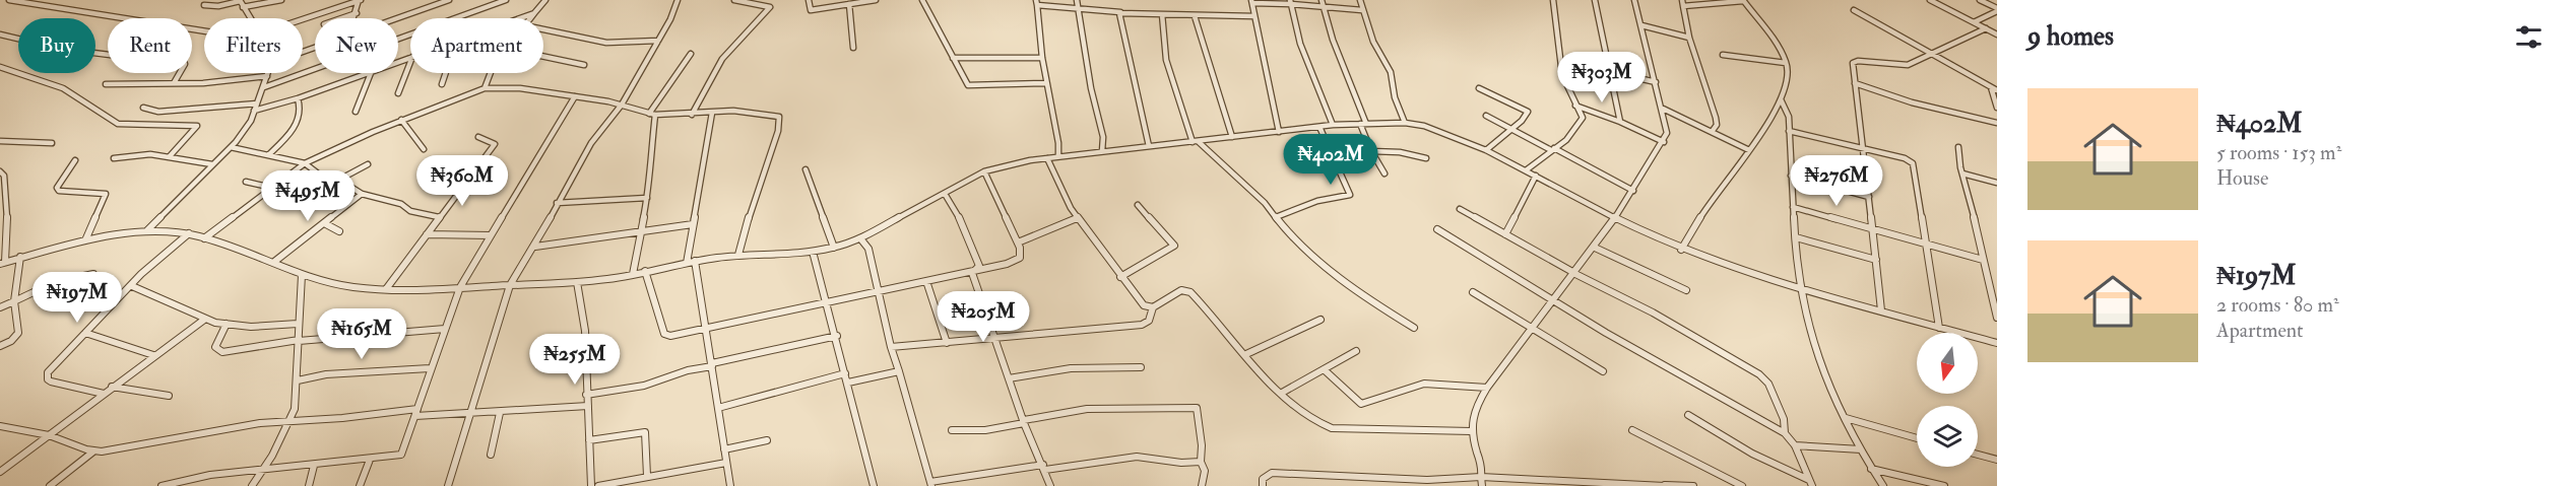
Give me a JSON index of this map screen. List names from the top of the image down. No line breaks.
{"north":"bottom","page":{"heading":"9 homes","chip":["Buy","Rent","Filters","New","Apartment"],"price":["₦303M","₦402M","₦360M","₦276M","₦495M","₦197M","₦205M","₦165M","₦255M"],"list":[{"name":"₦402M","note":"5 rooms · 153 m² · House"},{"name":"₦197M","note":"2 rooms · 80 m² · Apartment"}]}}
